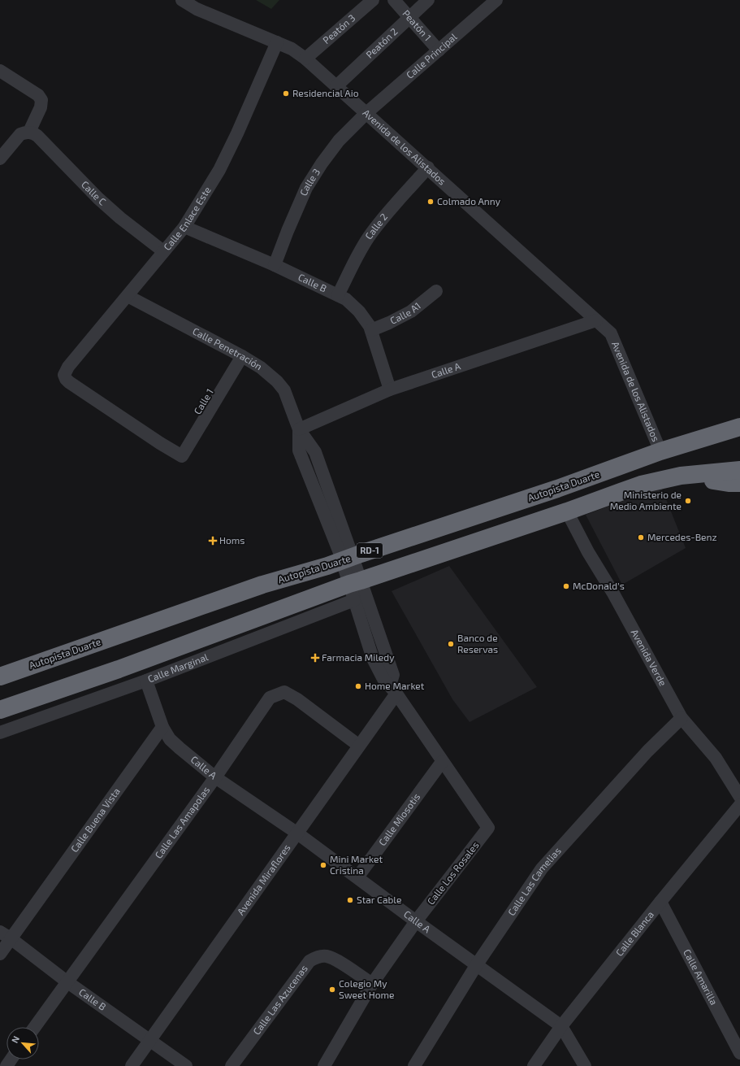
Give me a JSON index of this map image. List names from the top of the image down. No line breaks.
{"streets":{"highway":["Autopista Duarte","RD-1"],"street":["Peatón 1","Peatón 3","Peatón 2","Calle Principal","Avenida de los Alistados","Calle 3","Calle C","Calle Enlace Este","Calle 2","Calle B","Calle A1","Calle Penetración","Calle A","Calle 1","Avenida Verde","Calle Marginal","Calle Miosotis","Calle Buena Vista","Calle Las Amapolas","Calle Los Rosales","Avenida Miraflores","Calle Las Camelias","Calle Blanca","Calle Amarilla","Calle Las Azucenas"]},"crossings":[["Peatón 1","Peatón 2"],["Peatón 1","Calle Principal"],["Peatón 3","Avenida de los Alistados"],["Peatón 2","Avenida de los Alistados"],["Calle Principal","Avenida de los Alistados"],["Calle Principal","Calle 3"],["Avenida de los Alistados","Calle 3"],["Avenida de los Alistados","Calle Enlace Este"],["Avenida de los Alistados","Calle 2"],["Avenida de los Alistados","Calle A"],["Avenida de los Alistados","Autopista Duarte"],["Calle 3","Calle B"],["Calle C","Calle Enlace Este"],["Calle Enlace Este","Calle B"],["Calle Enlace Este","Calle Penetración"],["Calle Enlace Este","Calle 1"],["Calle 2","Calle B"],["Calle B","Calle A1"],["Calle B","Calle A"],["Calle B","Calle Buena Vista"],["Calle B","Calle Las Amapolas"],["Calle B","Avenida Miraflores"],["Calle Penetración","Calle A"],["Calle Penetración","Calle 1"],["Calle Penetración","Autopista Duarte"],["Calle Penetración","Calle Los Rosales"],["Calle A","Calle Miosotis"],["Calle A","Calle Buena Vista"],["Calle A","Calle Las Amapolas"],["Calle A","Calle Los Rosales"],["Calle A","Avenida Miraflores"],["Calle A","Calle Las Camelias"],["Calle A","Calle Blanca"],["Avenida Verde","Calle Las Camelias"],["Calle Marginal","Calle Los Rosales"],["Calle Miosotis","Calle Los Rosales"],["Calle Las Amapolas","Avenida Miraflores"],["Calle Los Rosales","Avenida Miraflores"],["Calle Los Rosales","Calle Las Azucenas"],["Calle Blanca","Calle Amarilla"]],"places":{"other":["Residencial Aio","Colmado Anny","Ministerio de Medio Ambiente","Mercedes-Benz","McDonald's","Banco de Reservas","Home Market","Mini Market Cristina","Star Cable","Colegio My Sweet Home"],"health":["Homs","Farmacia Miledy"]},"north":"top left"}
